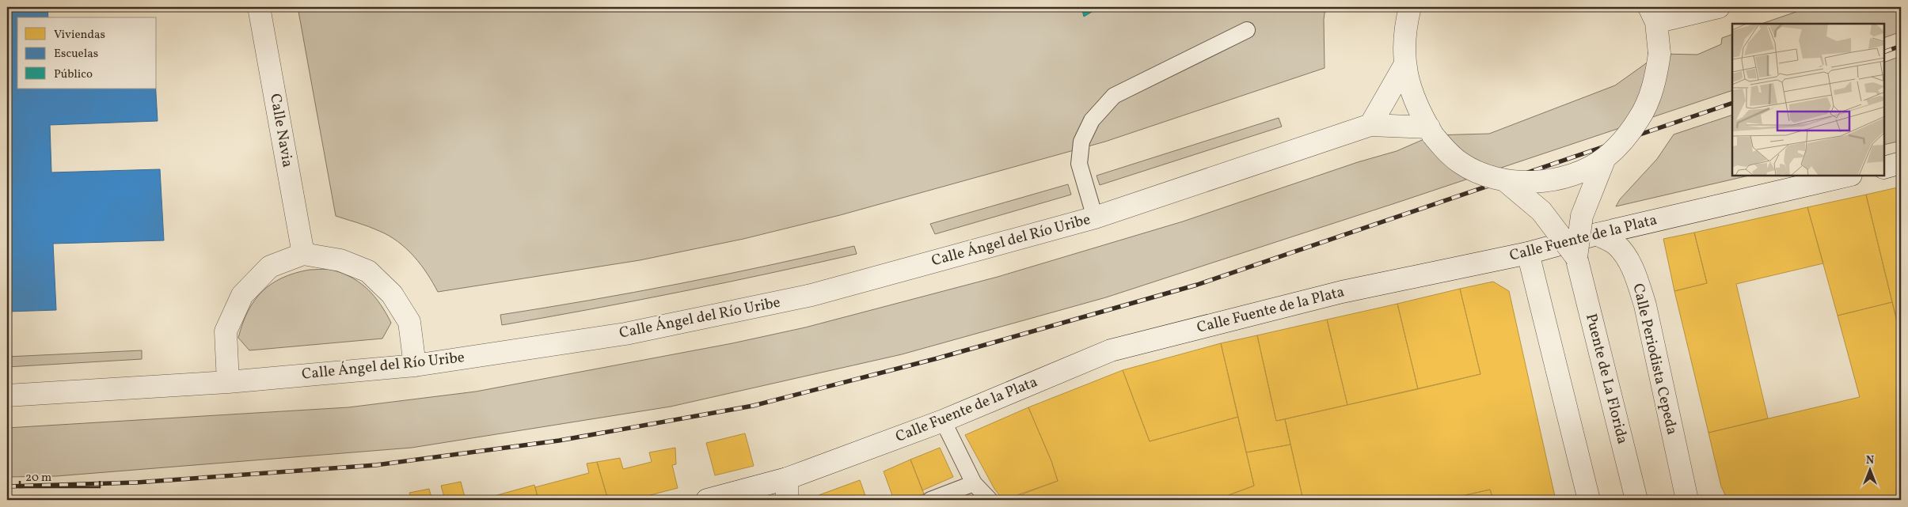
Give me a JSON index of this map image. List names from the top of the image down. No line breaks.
{"streets":{"street":["Calle Navia","Calle Fuente de la Plata","Calle Ángel del Río Uribe","Calle Periodista Cepeda","Puente de La Florida"]},"crossings":[["Calle Fuente de la Plata","Calle Periodista Cepeda"]],"legend":["Viviendas","Escuelas","Público"],"scale_bar":"20 m","north":"top"}
